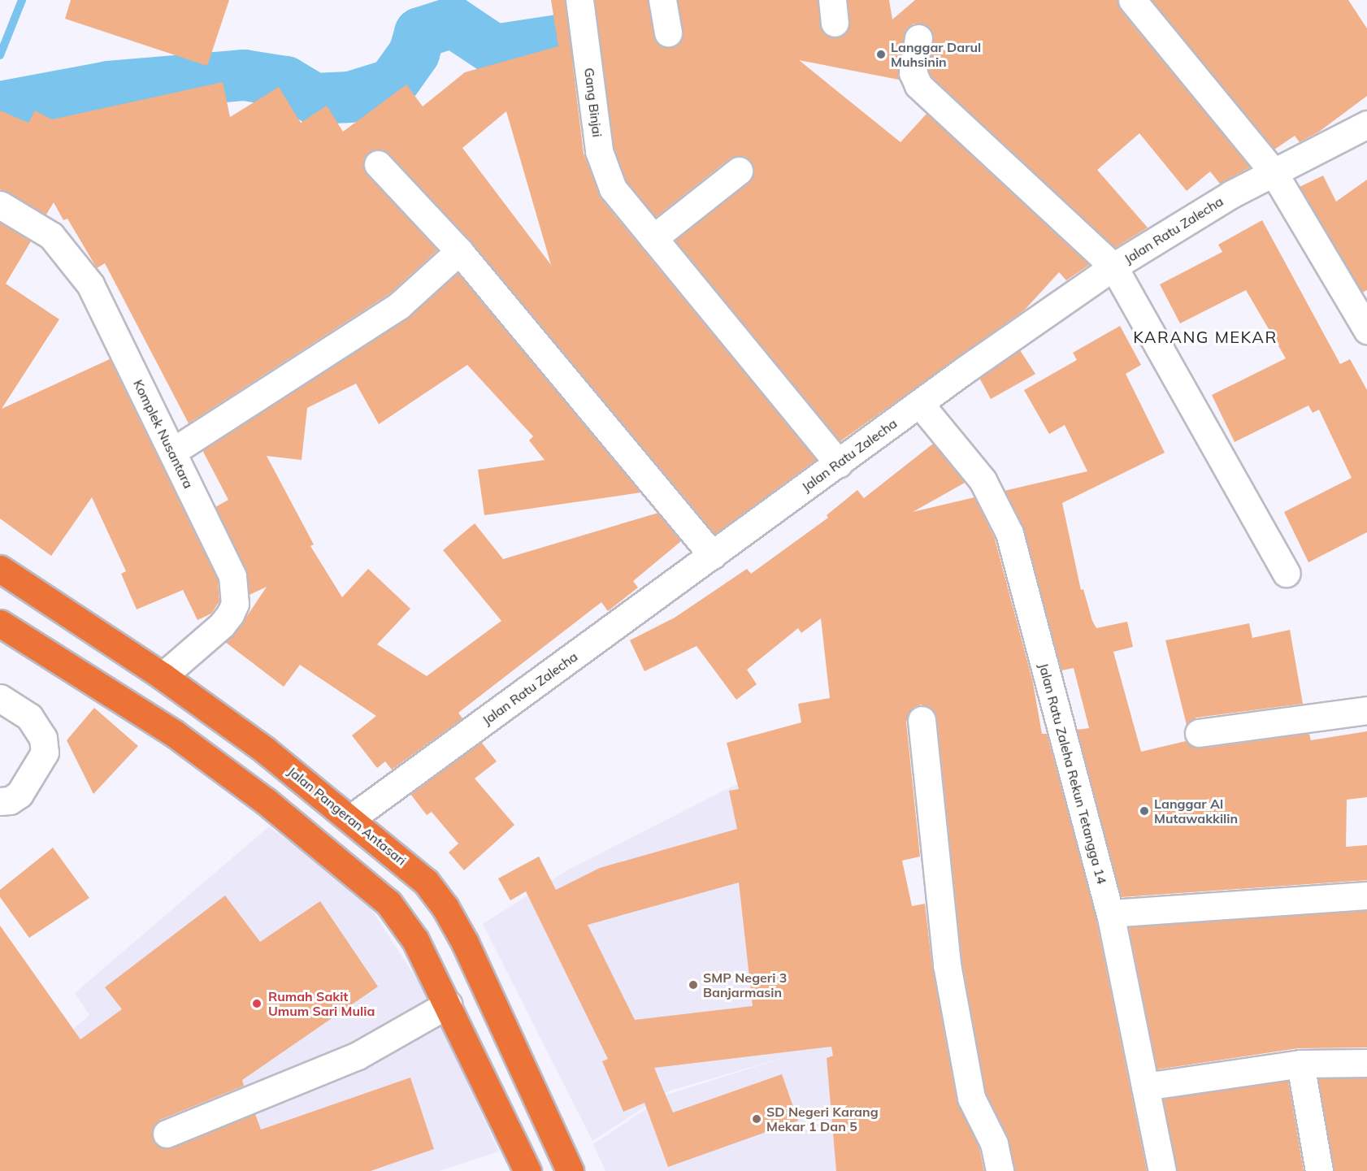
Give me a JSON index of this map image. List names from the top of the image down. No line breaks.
{"streets":{"highway":["Jalan Pangeran Antasari"],"street":["Gang Binjai","Jalan Ratu Zalecha","Komplek Nusantara","Jalan Ratu Zaleha Rekun Tetangga 14"]},"crossings":[["Gang Binjai","Jalan Ratu Zalecha"],["Jalan Ratu Zalecha","Jalan Ratu Zaleha Rekun Tetangga 14"],["Jalan Ratu Zalecha","Jalan Pangeran Antasari"],["Komplek Nusantara","Jalan Pangeran Antasari"]],"districts":["KARANG MEKAR"],"places":["Langgar Darul Muhsinin","Langgar Al Mutawakkilin","SMP Negeri 3 Banjarmasin","Rumah Sakit Umum Sari Mulia","SD Negeri Karang Mekar 1 Dan 5"]}
